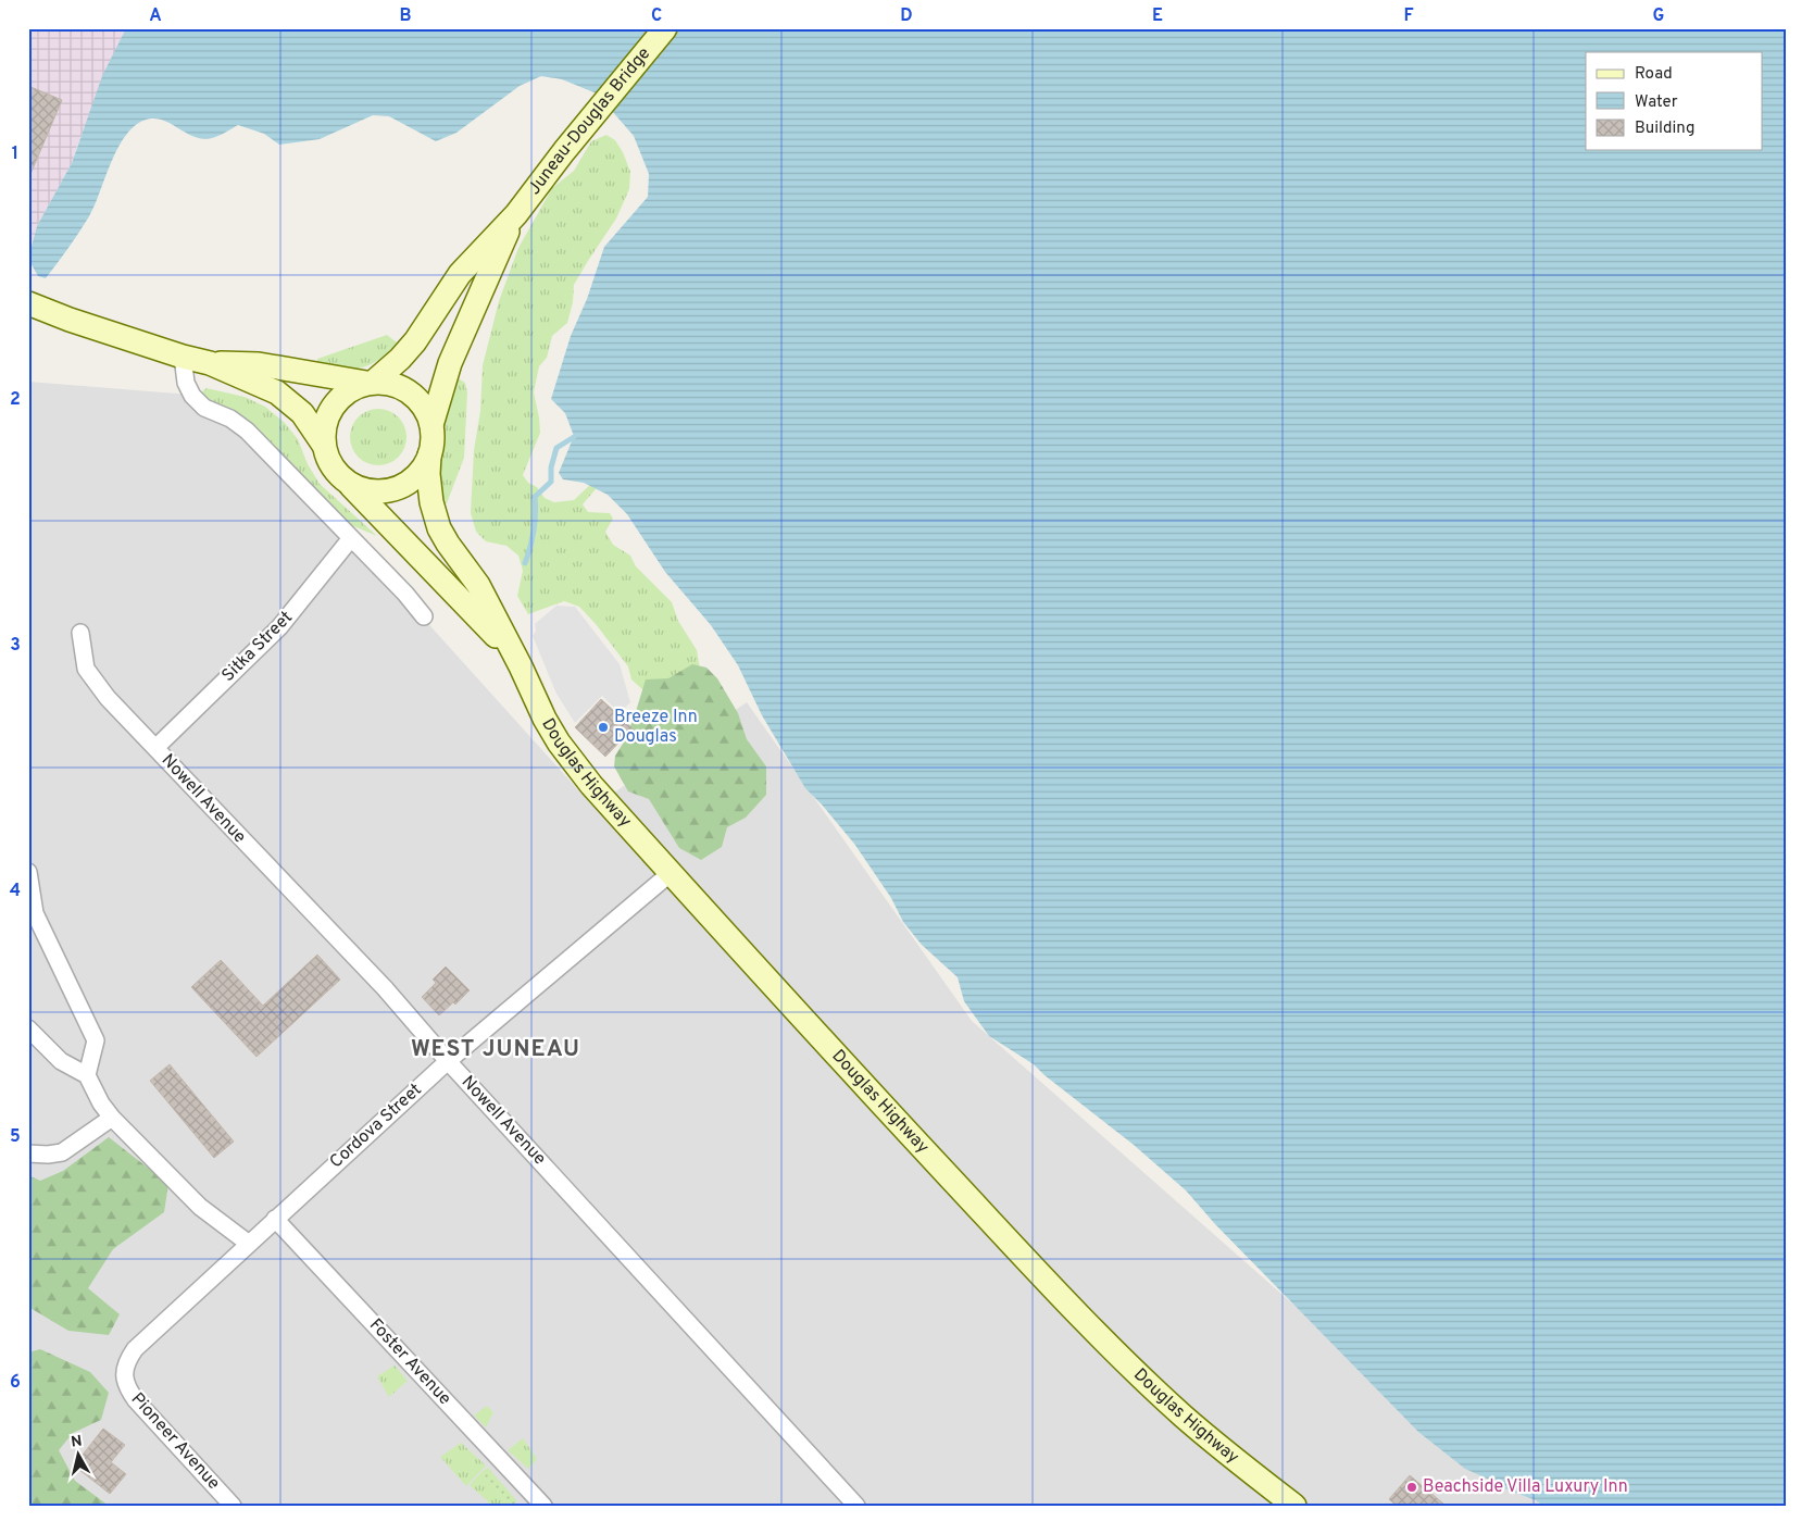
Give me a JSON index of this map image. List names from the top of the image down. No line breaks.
{"streets":{"main road":["Juneau-Douglas Bridge","Douglas Highway"],"street":["Sitka Street","Nowell Avenue","Cordova Street","Foster Avenue","Pioneer Avenue"]},"crossings":[["Sitka Street","Nowell Avenue"],["Douglas Highway","Cordova Street"],["Nowell Avenue","Cordova Street"],["Cordova Street","Foster Avenue"],["Cordova Street","Pioneer Avenue"]],"districts":["WEST JUNEAU"],"places":["Breeze Inn Douglas","Beachside Villa Luxury Inn"],"legend":["Road","Water","Building"],"north":"top","grid":{"columns":["A","B","C","D","E","F","G"],"rows":["1","2","3","4","5","6"]}}
